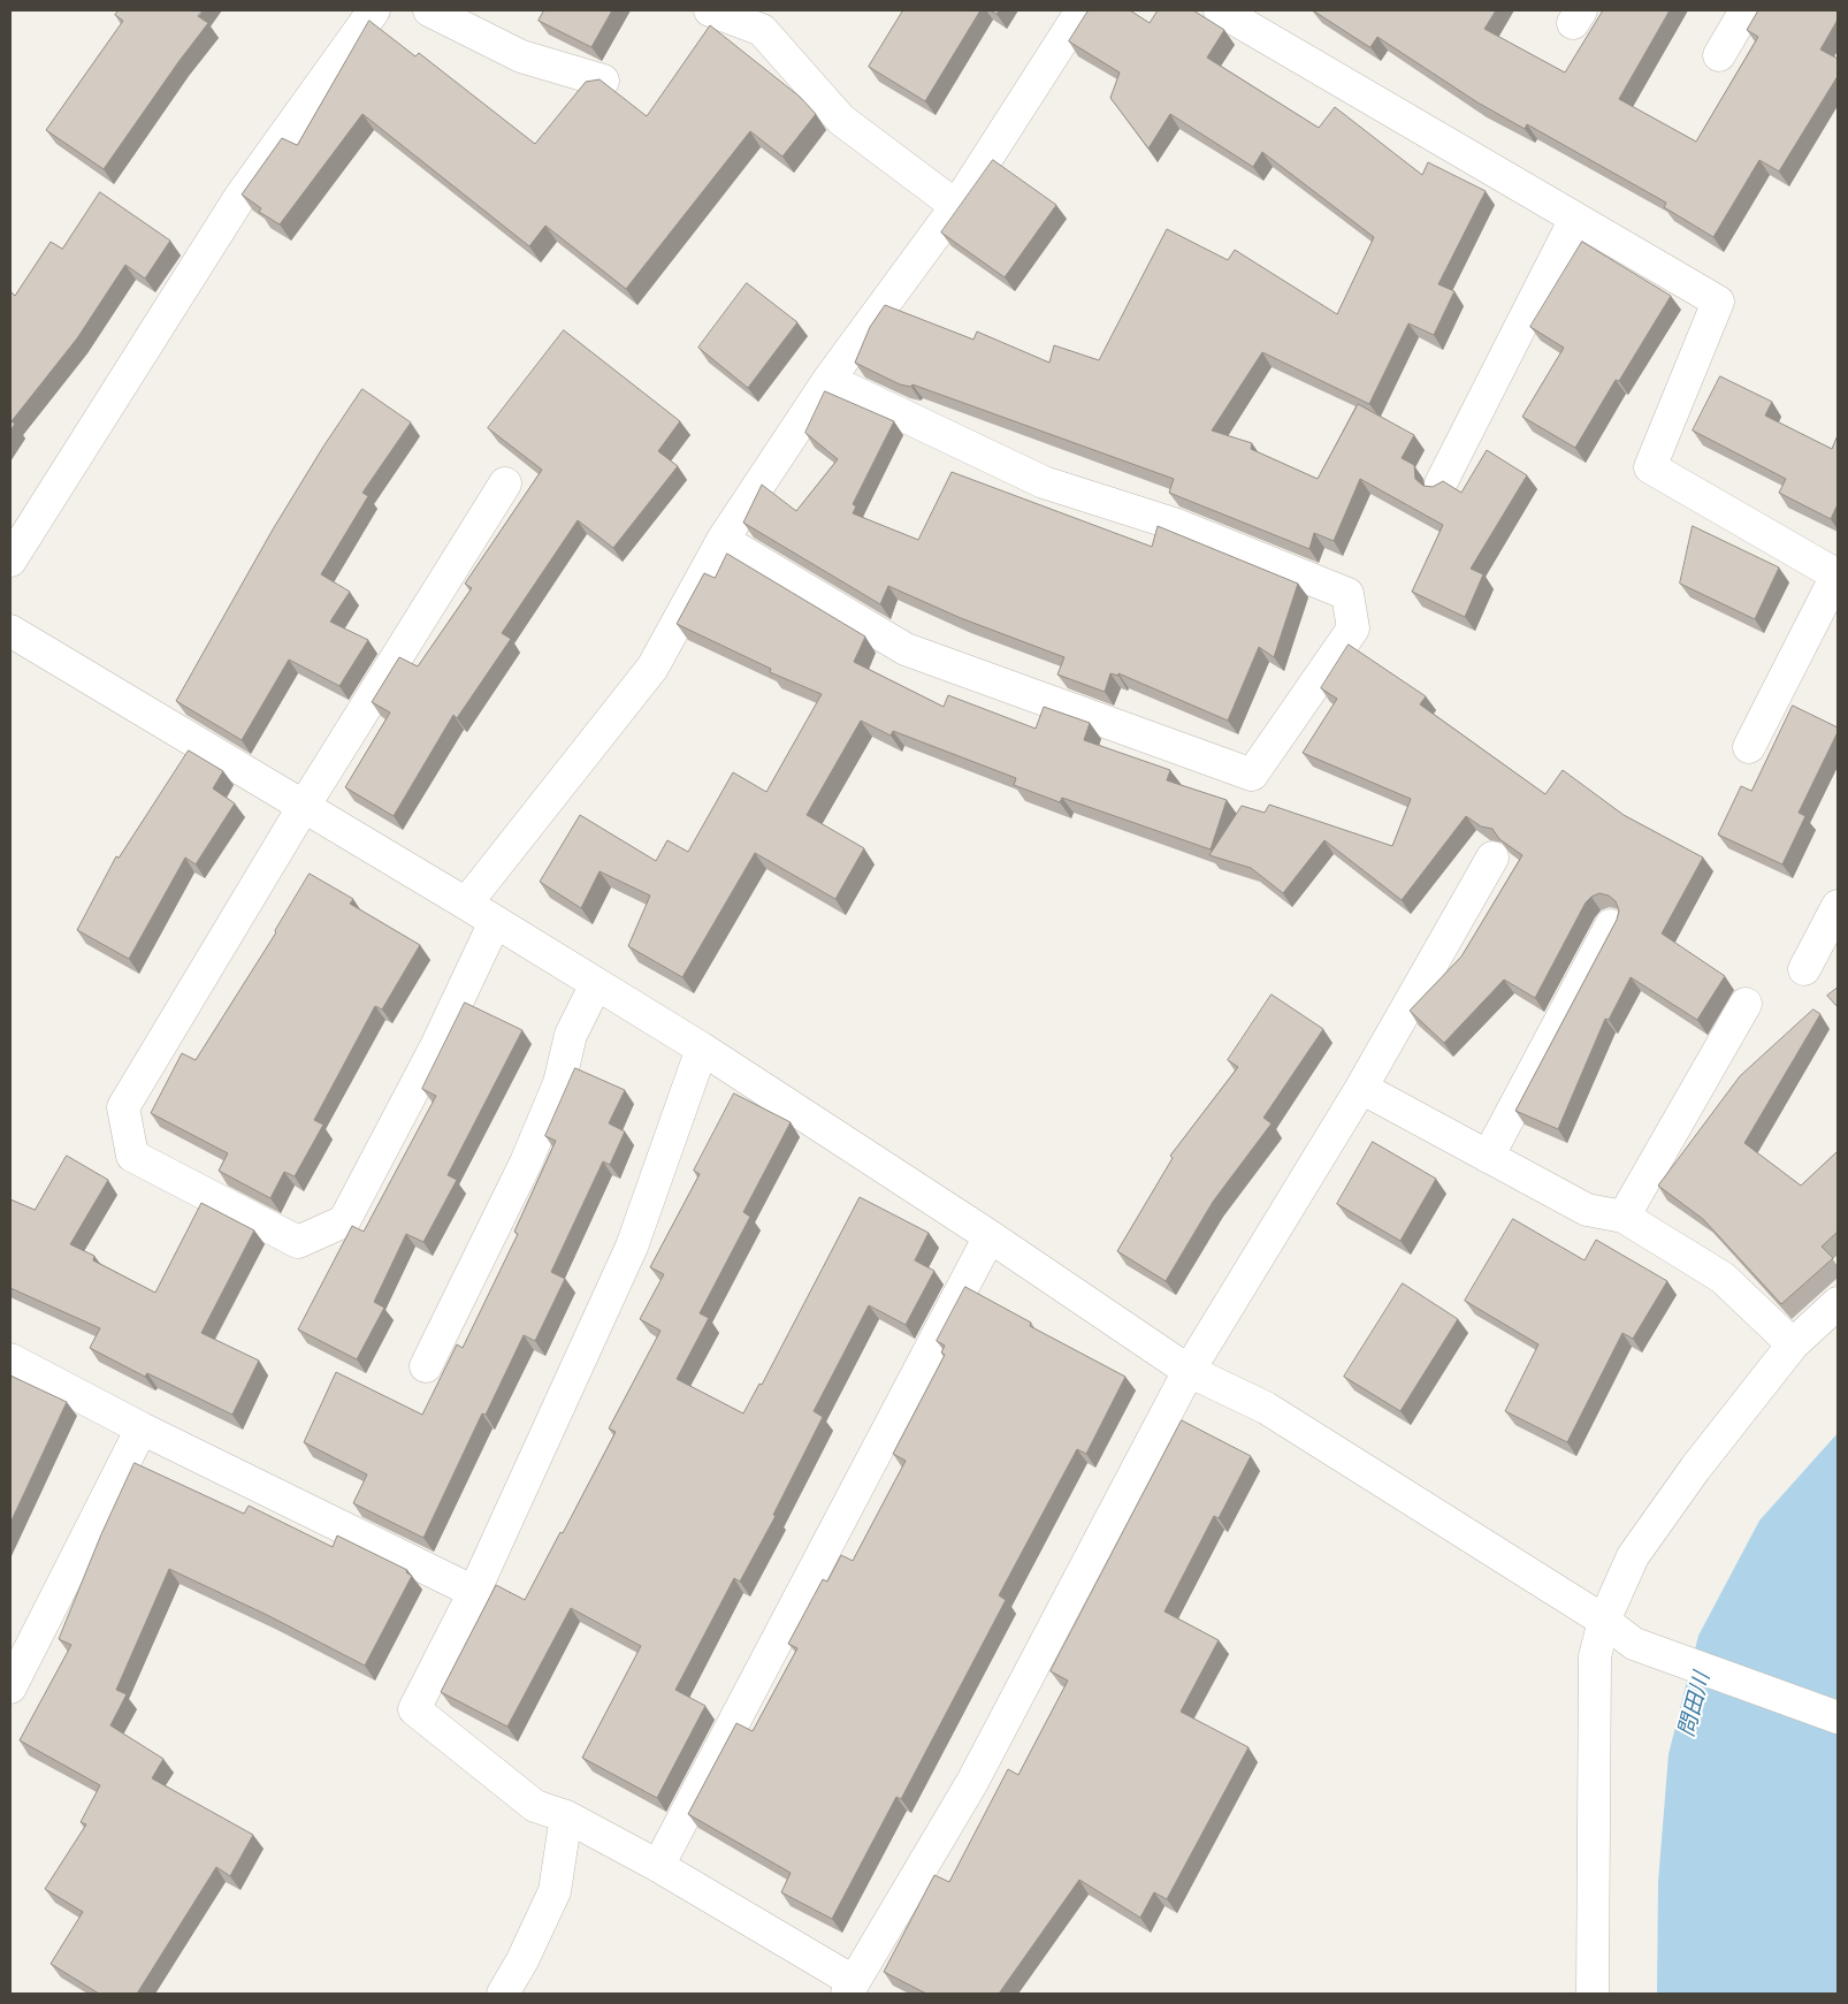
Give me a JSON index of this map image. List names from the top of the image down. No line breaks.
{"water":["問田川"]}
